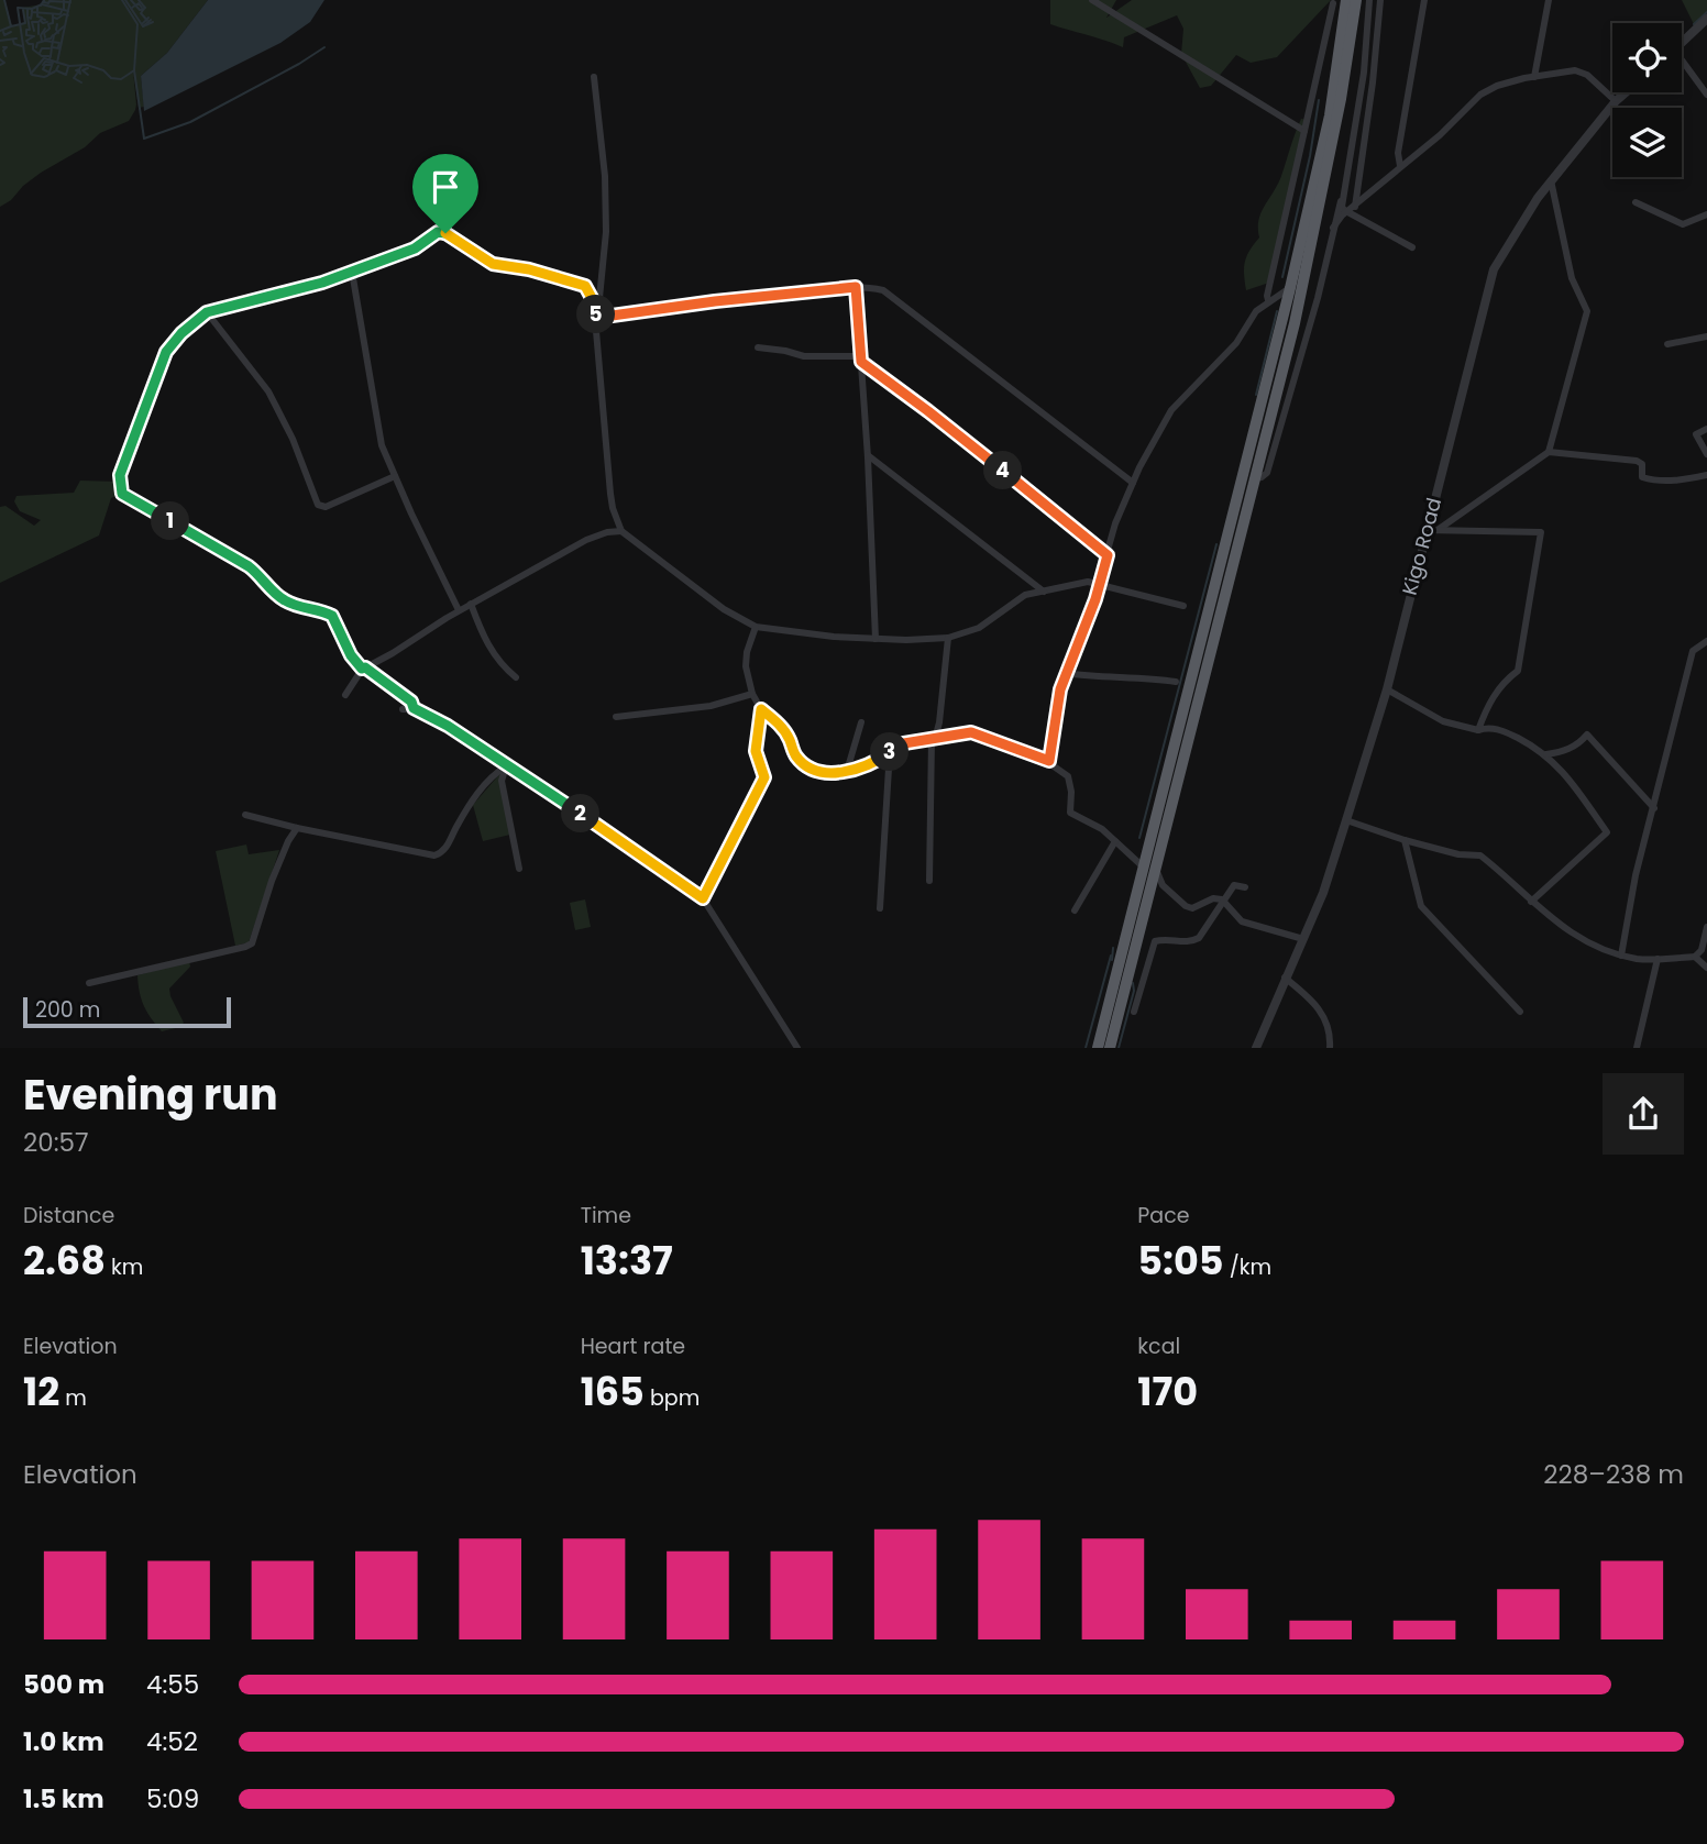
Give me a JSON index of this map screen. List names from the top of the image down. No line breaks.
{"streets":{"street":["Kigo Road"]},"scale_bar":"200 m","page":{"pins":["5","4","1","3","2"],"scale":"200 m","heading":["Evening run","20:57"],"stats":[["Distance","2.68 km"],["Time","13:37"],["Pace","5:05 /km"],["Elevation","12 m"],["Heart rate","165 bpm"],["kcal","170"]],"chart":["Elevation","228–238 m"],"list":[{"name":"500 m","note":"4:55"},{"name":"1.0 km","note":"4:52"},{"name":"1.5 km","note":"5:09"}]}}
